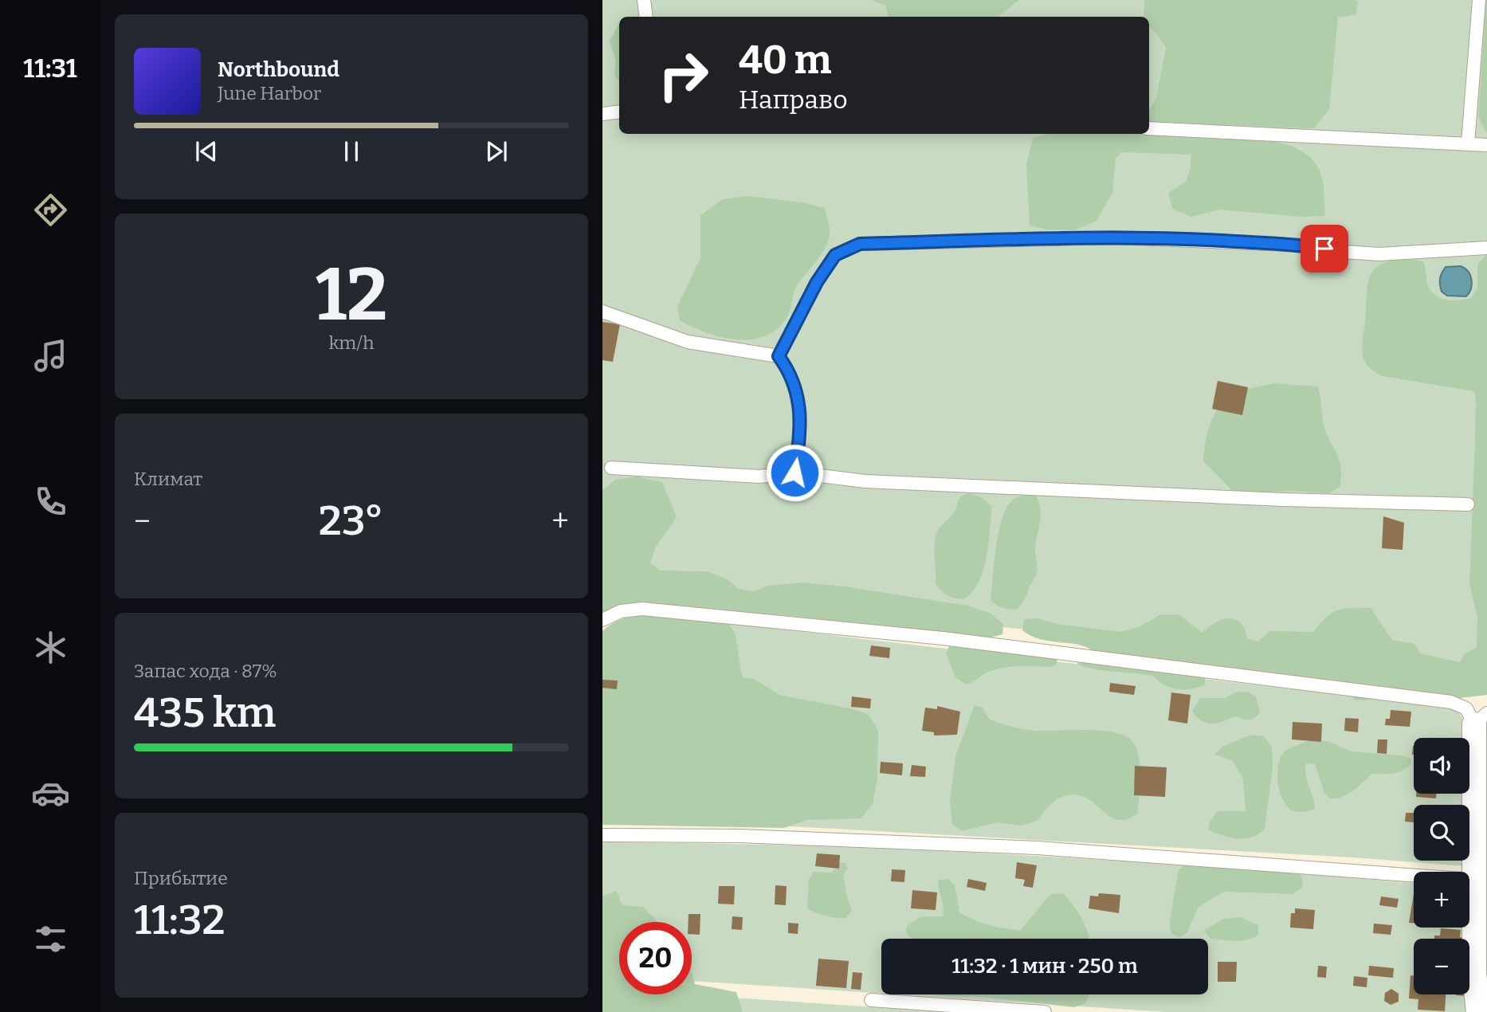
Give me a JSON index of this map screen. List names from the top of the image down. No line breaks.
{"page":{"tabs":"11:31","turn":["40 m","Направо"],"song":["Northbound","June Harbor"],"tile":[["12","km/h"],"Климат",["Запас хода · 87%","435 km"],["Прибытие","11:32"]],"heat":["−","23°","+"],"map_buttons":["+","−"],"limit":"20","trip":"11:32 · 1 мин · 250 m"}}
